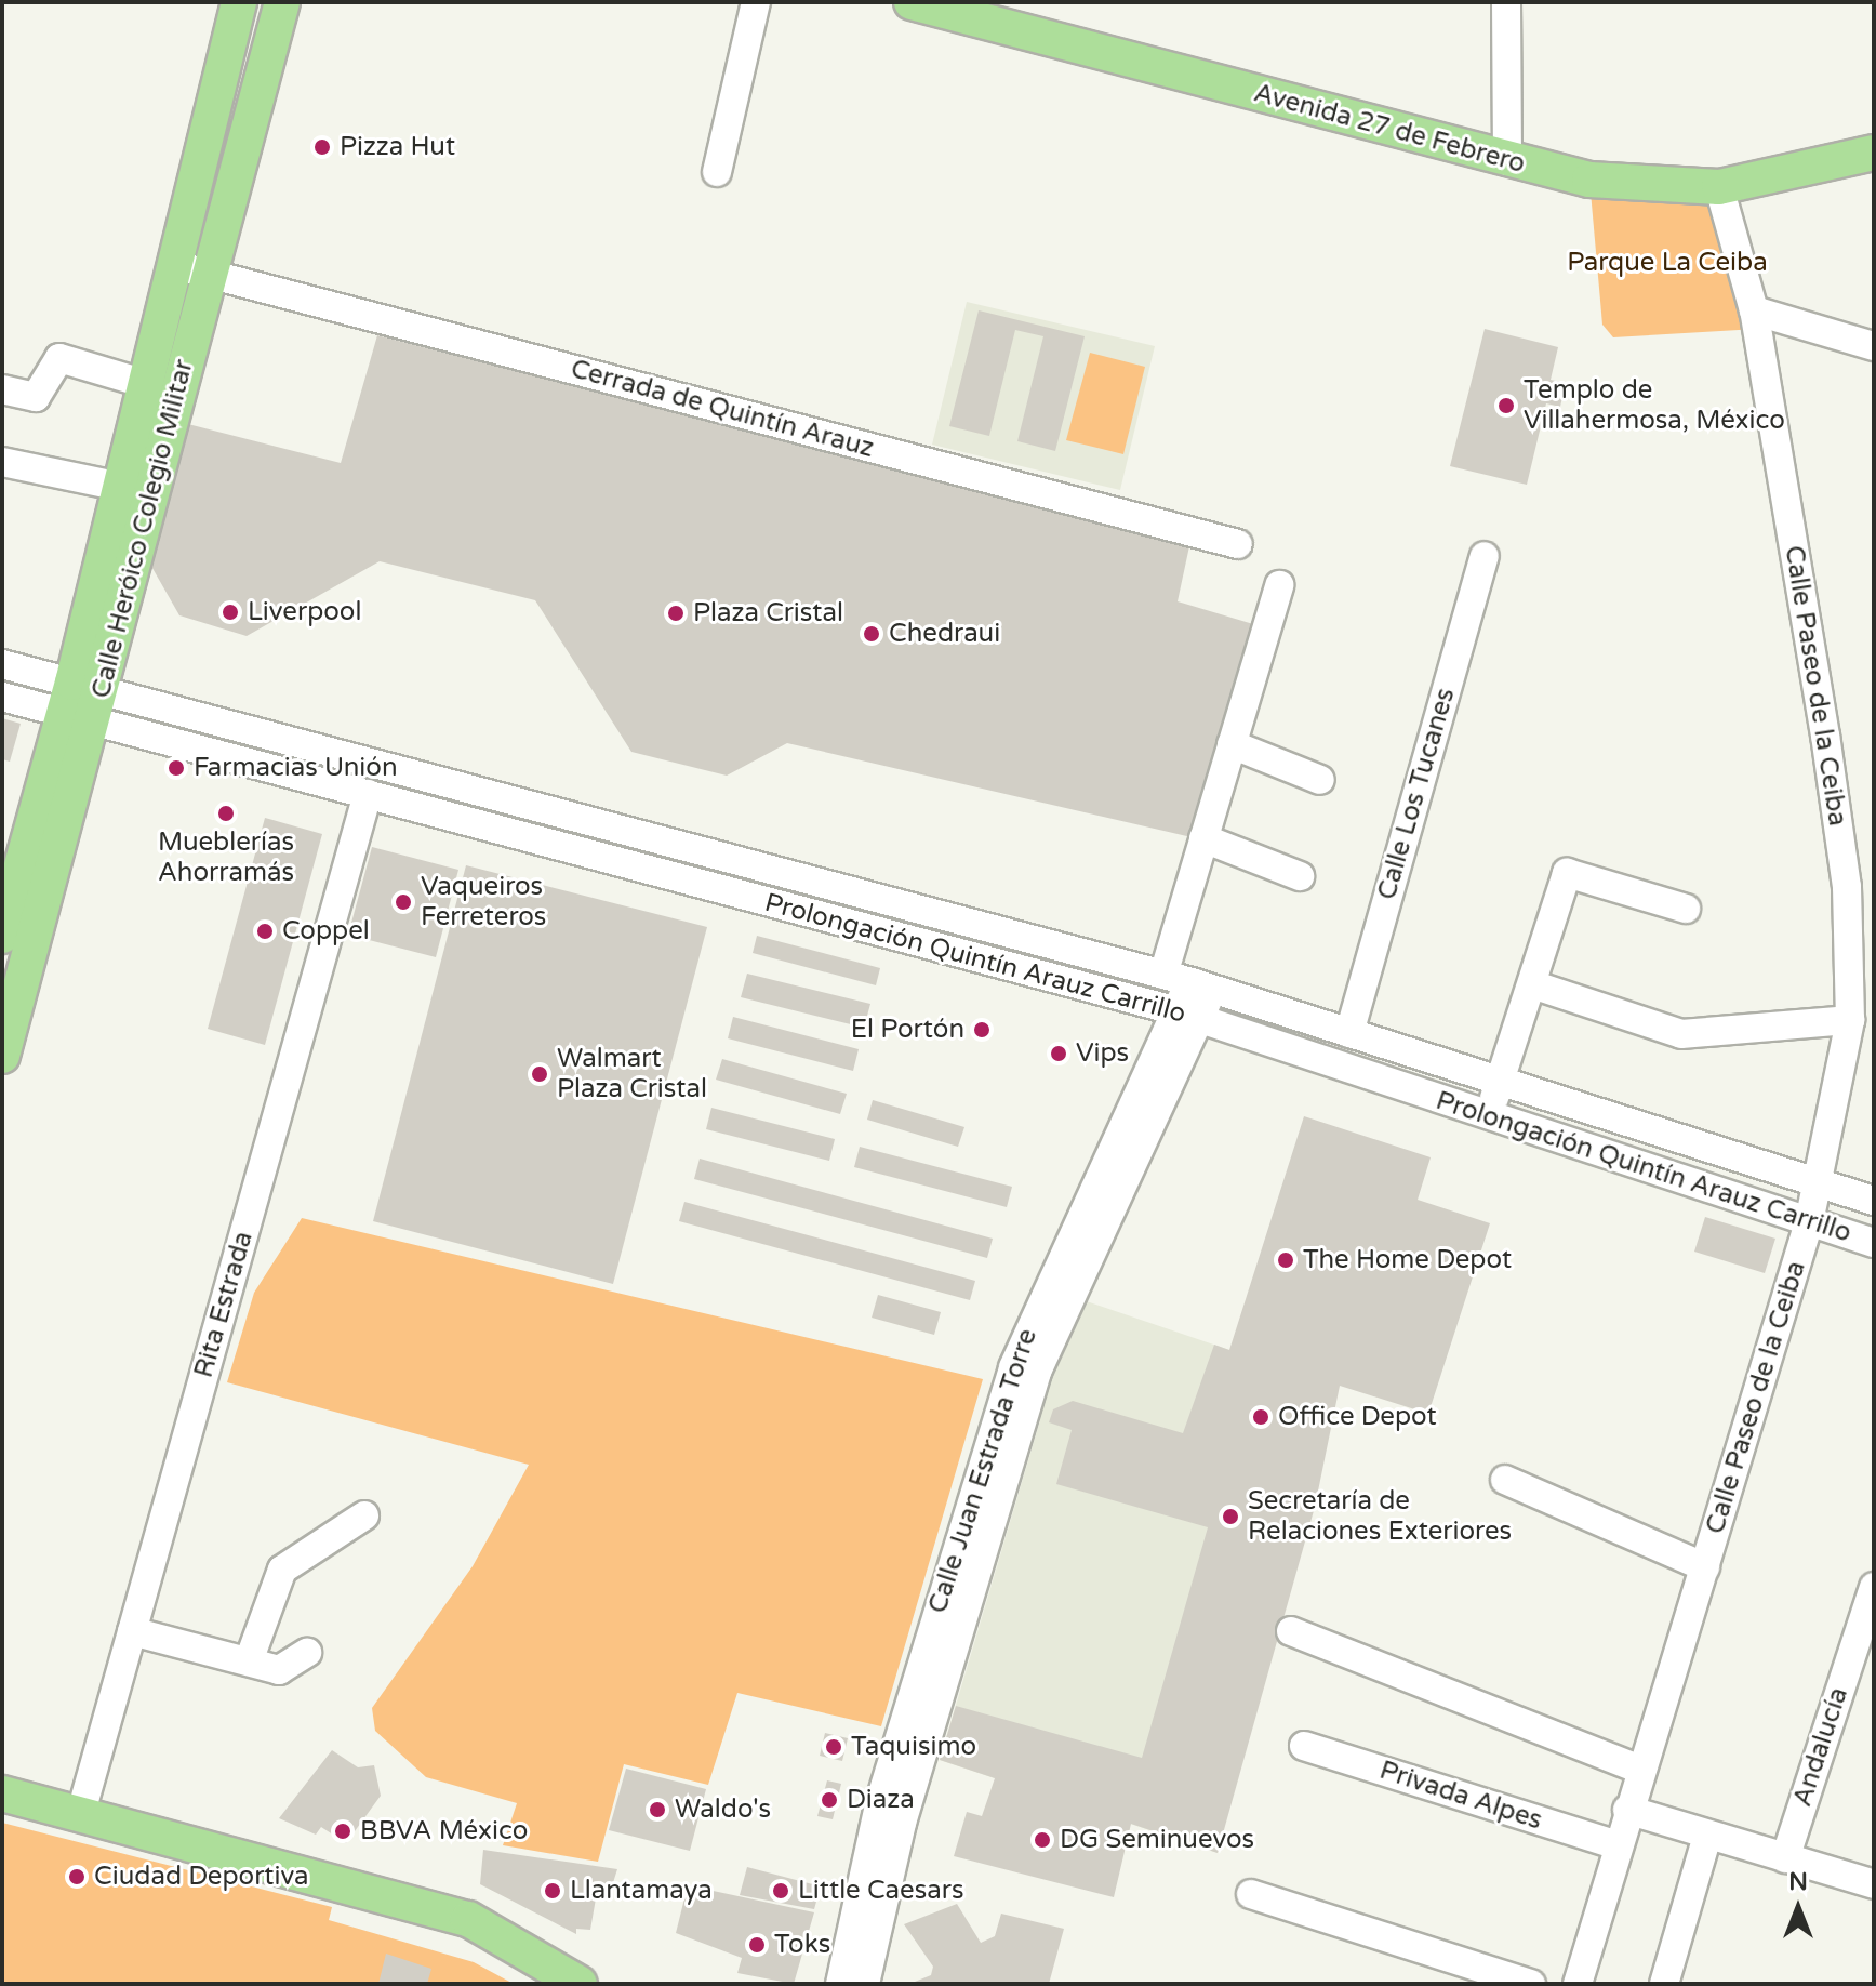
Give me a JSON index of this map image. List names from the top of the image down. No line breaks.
{"streets":{"main road":["Avenida 27 de Febrero","Calle Heróico Colegio Militar"],"street":["Cerrada de Quintín Arauz","Calle Paseo de la Ceiba","Calle Los Tucanes","Prolongación Quintín Arauz Carrillo","Rita Estrada","Calle Juan Estrada Torre","Andalucía","Privada Alpes"]},"crossings":[["Avenida 27 de Febrero","Calle Paseo de la Ceiba"],["Cerrada de Quintín Arauz","Calle Heróico Colegio Militar"],["Calle Heróico Colegio Militar","Prolongación Quintín Arauz Carrillo"],["Calle Paseo de la Ceiba","Prolongación Quintín Arauz Carrillo"],["Calle Paseo de la Ceiba","Privada Alpes"],["Calle Los Tucanes","Prolongación Quintín Arauz Carrillo"],["Prolongación Quintín Arauz Carrillo","Rita Estrada"],["Prolongación Quintín Arauz Carrillo","Calle Juan Estrada Torre"]],"parks":["Parque La Ceiba"],"places":["Pizza Hut","Templo de Villahermosa, México","Liverpool","Plaza Cristal","Chedraui","Farmacias Unión","Mueblerías Ahorramás","Vaqueiros Ferreteros","Coppel","El Portón","Vips","Walmart Plaza Cristal","The Home Depot","Office Depot","Secretaría de Relaciones Exteriores","Taquisimo","Diaza","Waldo's","BBVA México","DG Seminuevos","Ciudad Deportiva","Llantamaya","Little Caesars","Toks"],"north":"top"}
